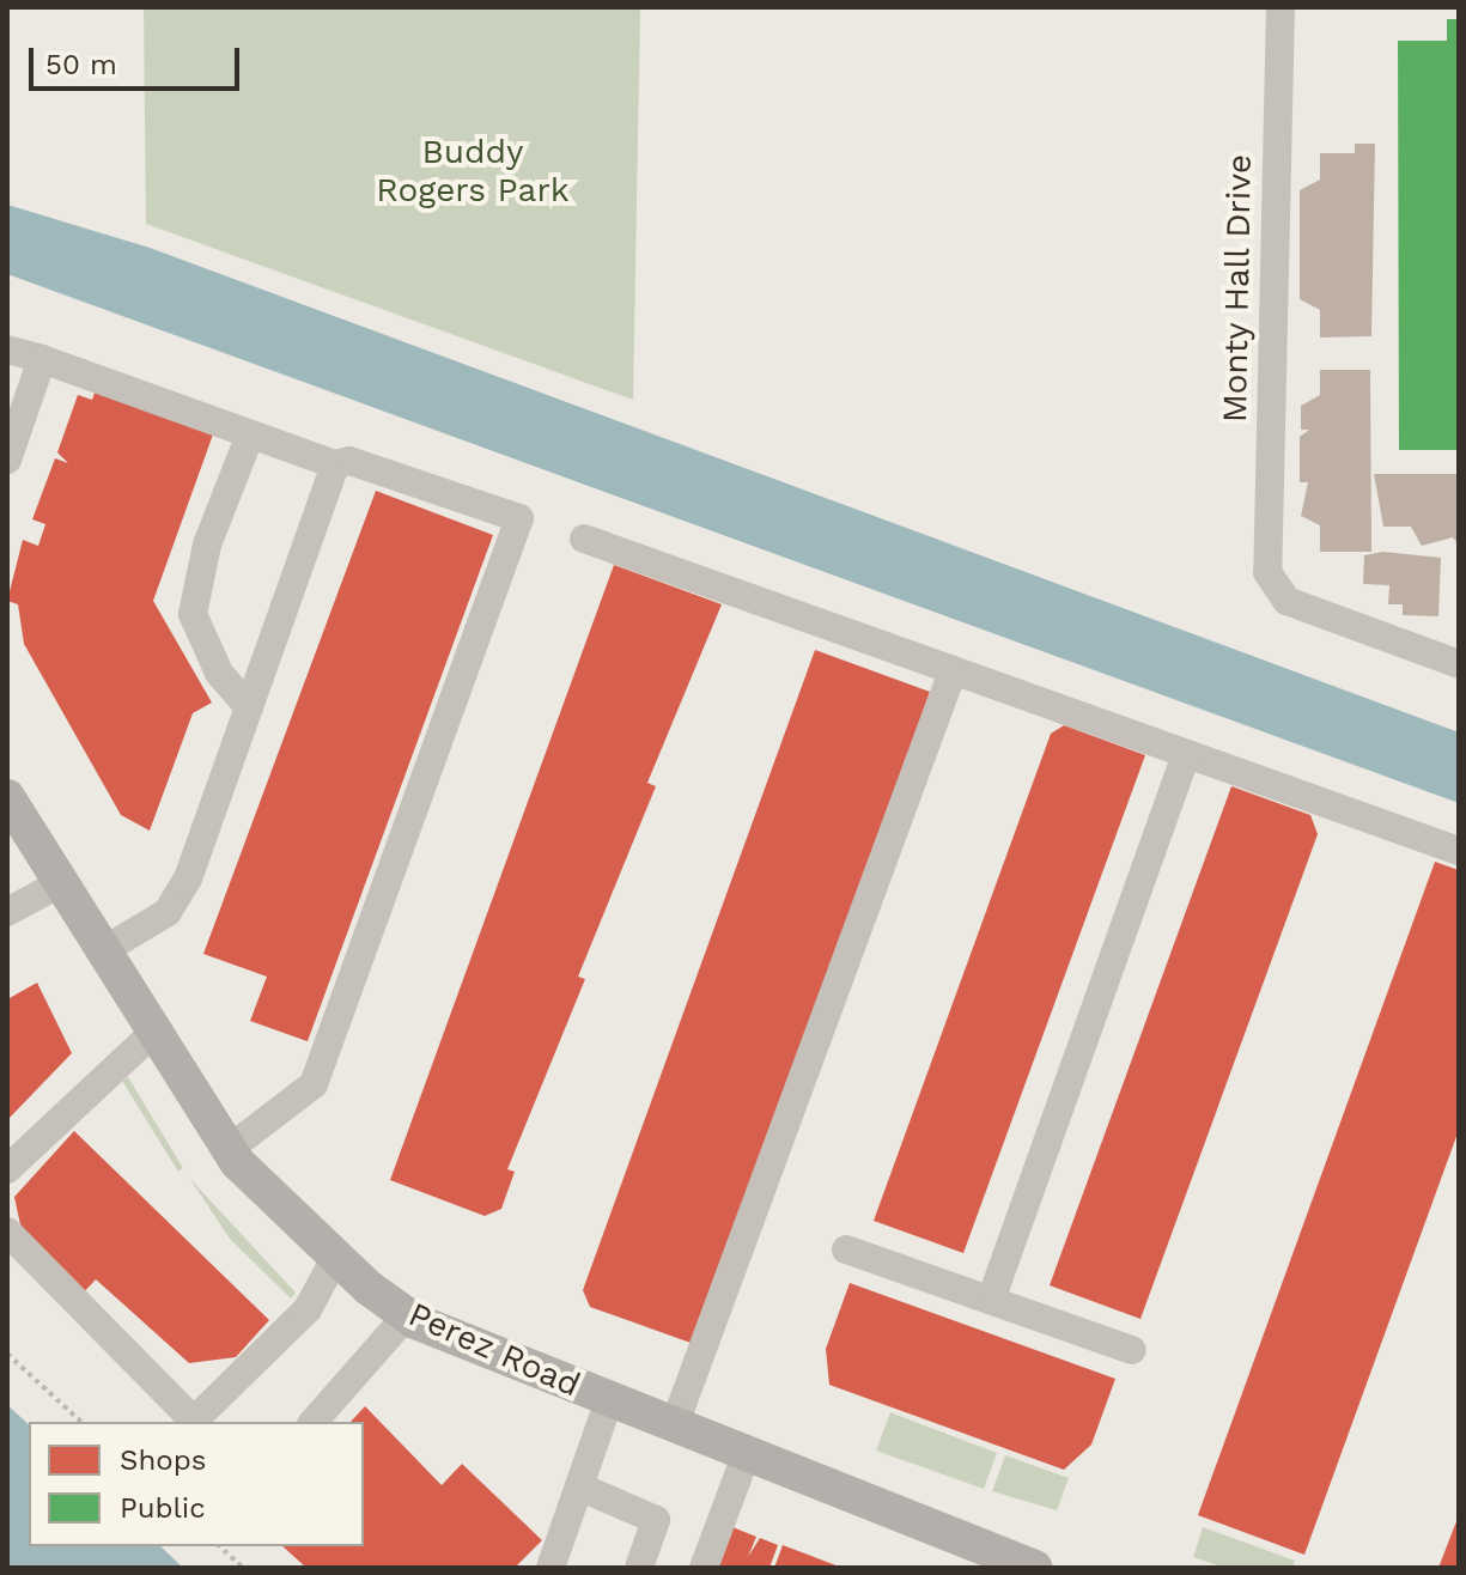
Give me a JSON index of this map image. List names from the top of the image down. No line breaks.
{"streets":{"main road":["Perez Road"],"street":["Monty Hall Drive"]},"parks":["Buddy Rogers Park"],"legend":["Shops","Public"],"scale_bar":"50 m"}
